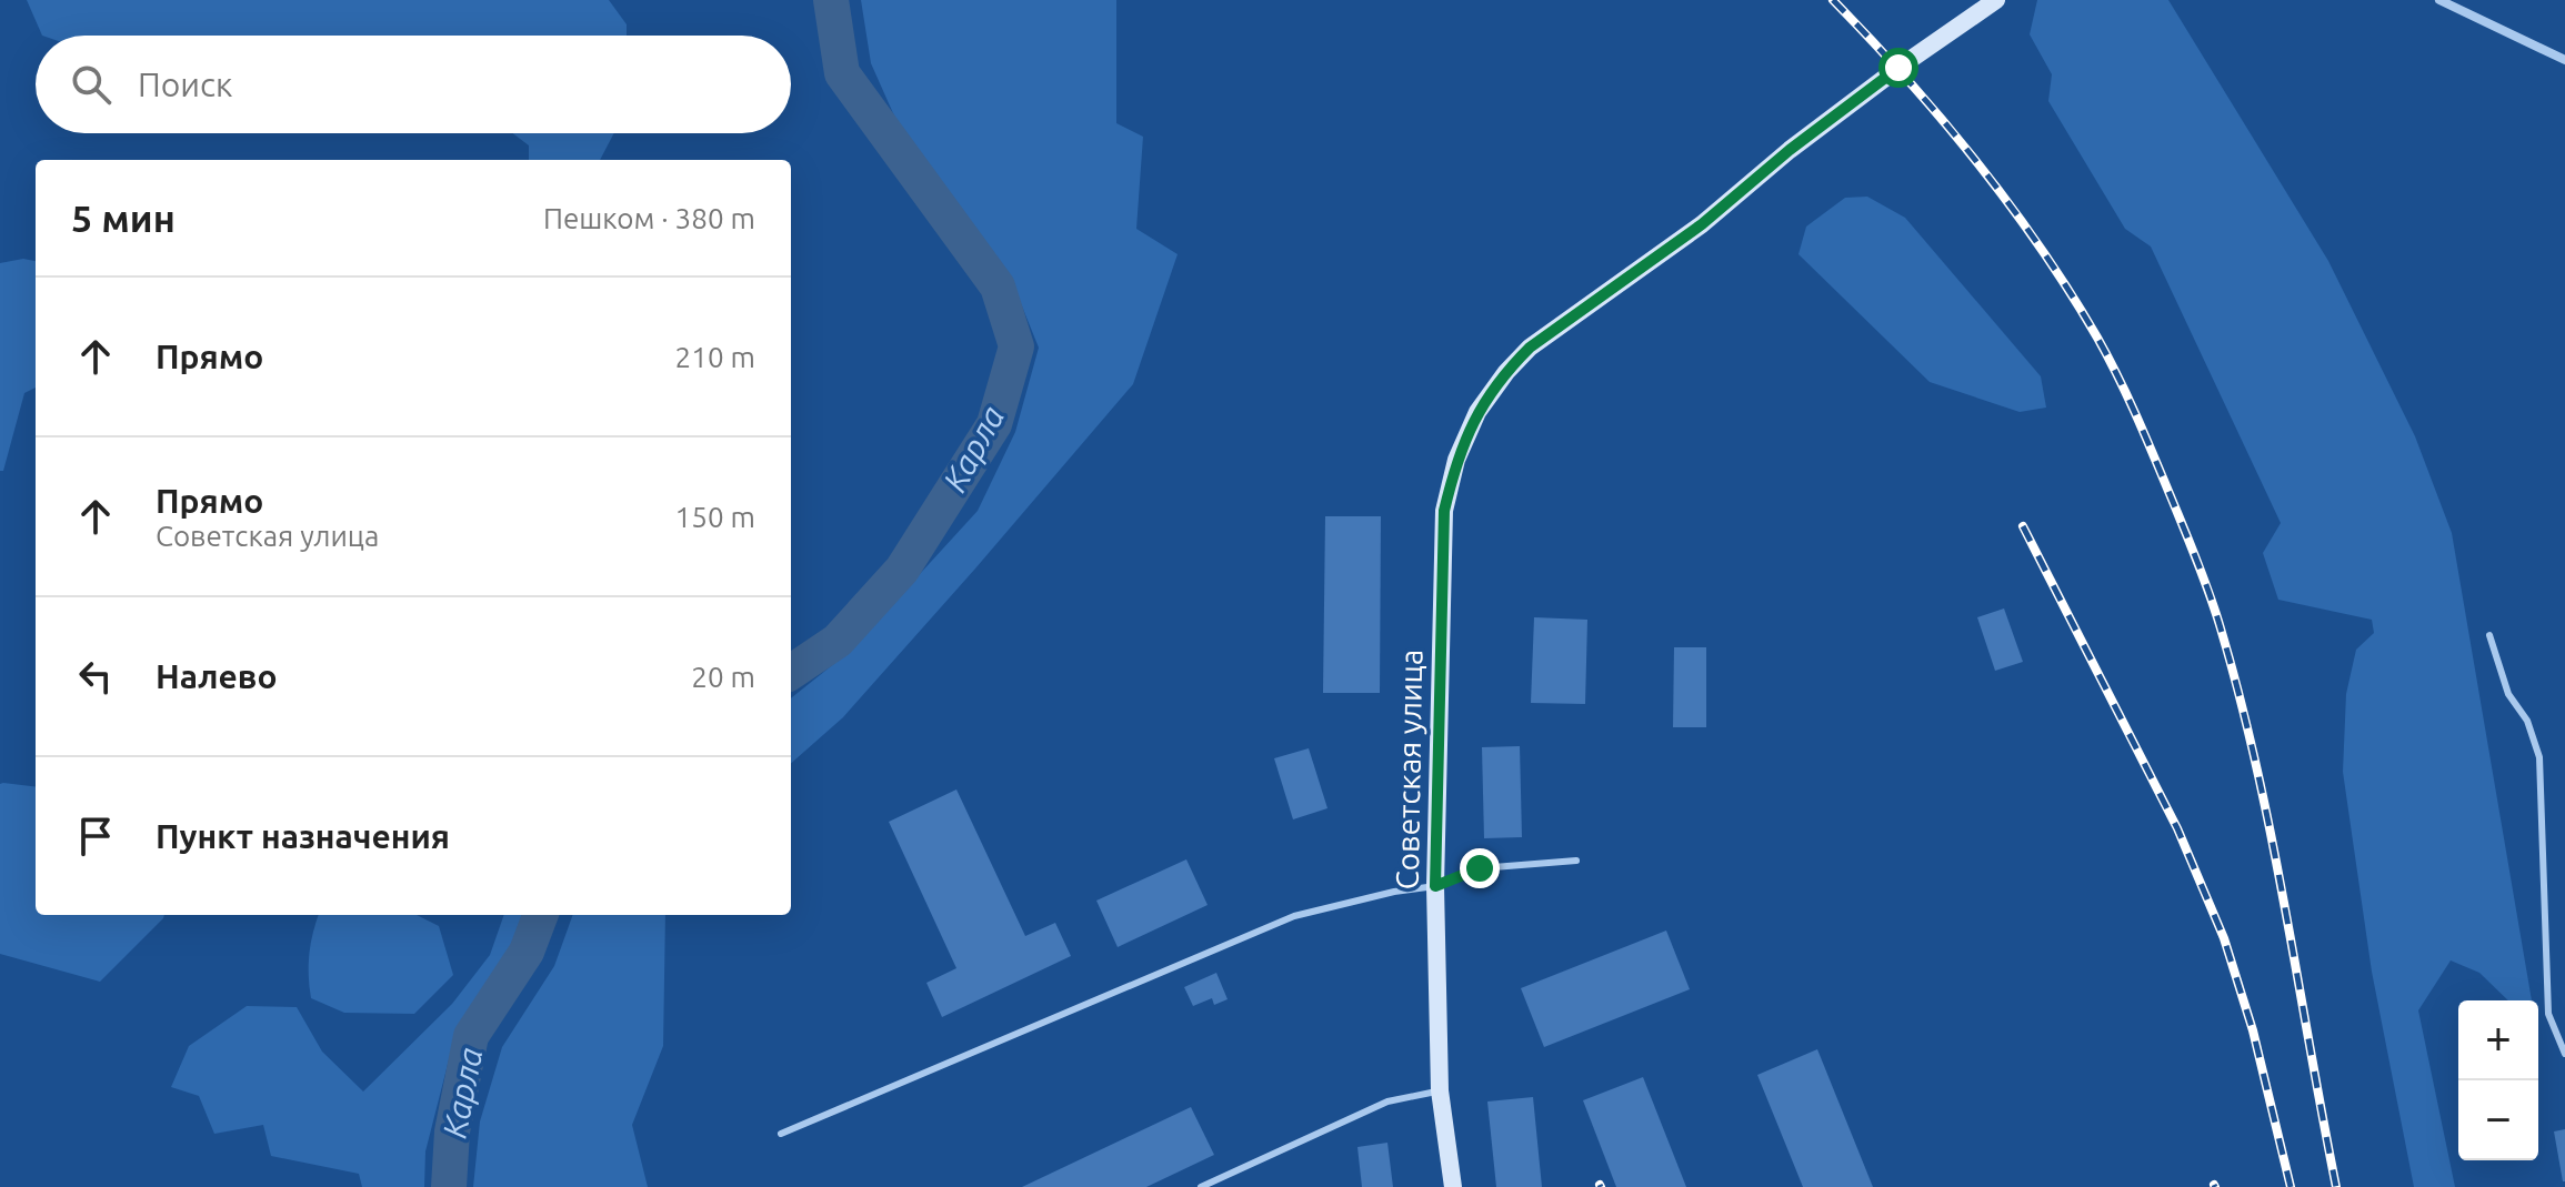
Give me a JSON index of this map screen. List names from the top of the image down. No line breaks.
{"streets":{"street":["Советская улица"]},"water":["Карла"],"page":{"search":"Поиск","heading":["5 мин","Пешком · 380 m"],"list":[["Прямо","210 m"],["Прямо","Советская улица","150 m"],["Налево","20 m"],"Пункт назначения"],"map_buttons":["+","−"]}}
